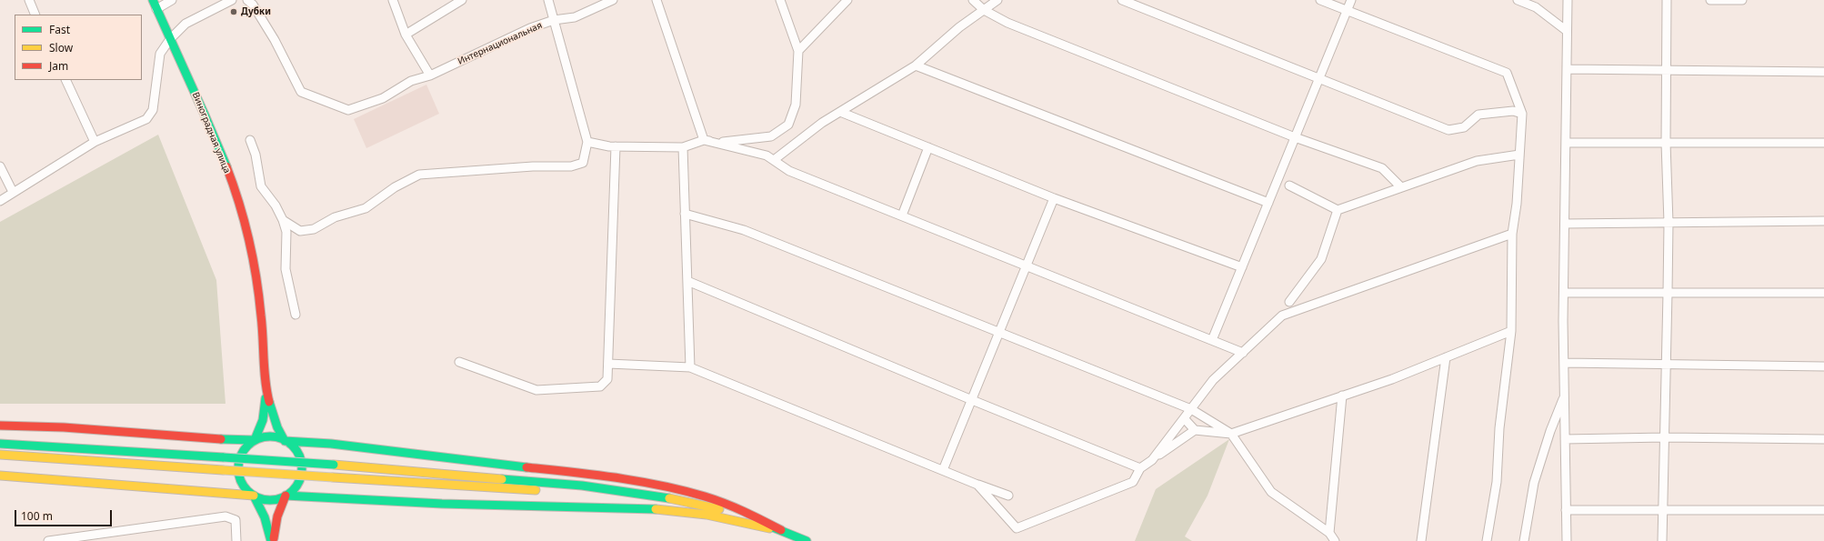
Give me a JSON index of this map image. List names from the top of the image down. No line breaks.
{"streets":{"main road":["Виноградная улица"],"street":["Интернациональная"]},"places":["Дубки"],"legend":["Fast","Slow","Jam"],"scale_bar":"100 m"}
